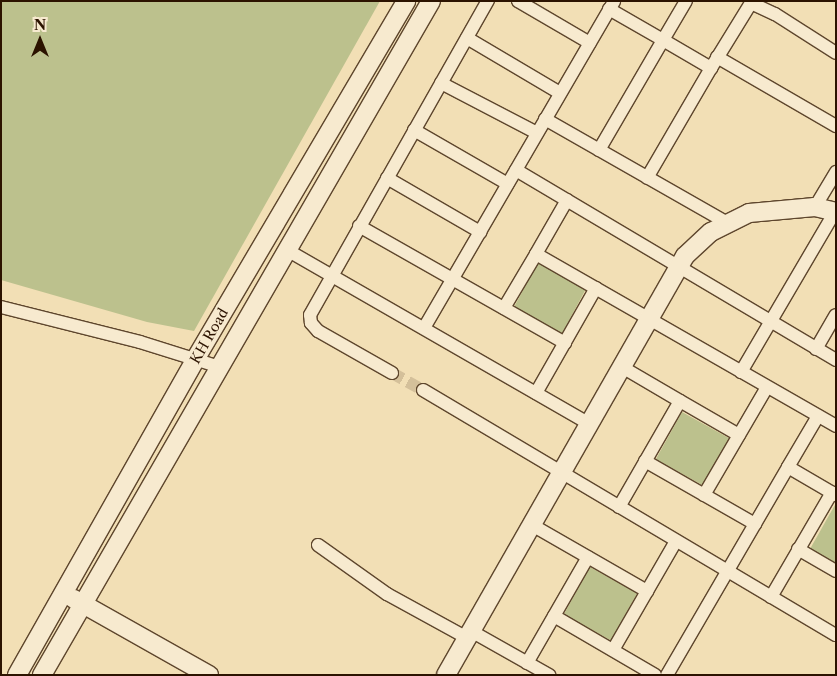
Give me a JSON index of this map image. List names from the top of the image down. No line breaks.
{"streets":{"main road":["KH Road"]},"north":"top"}
